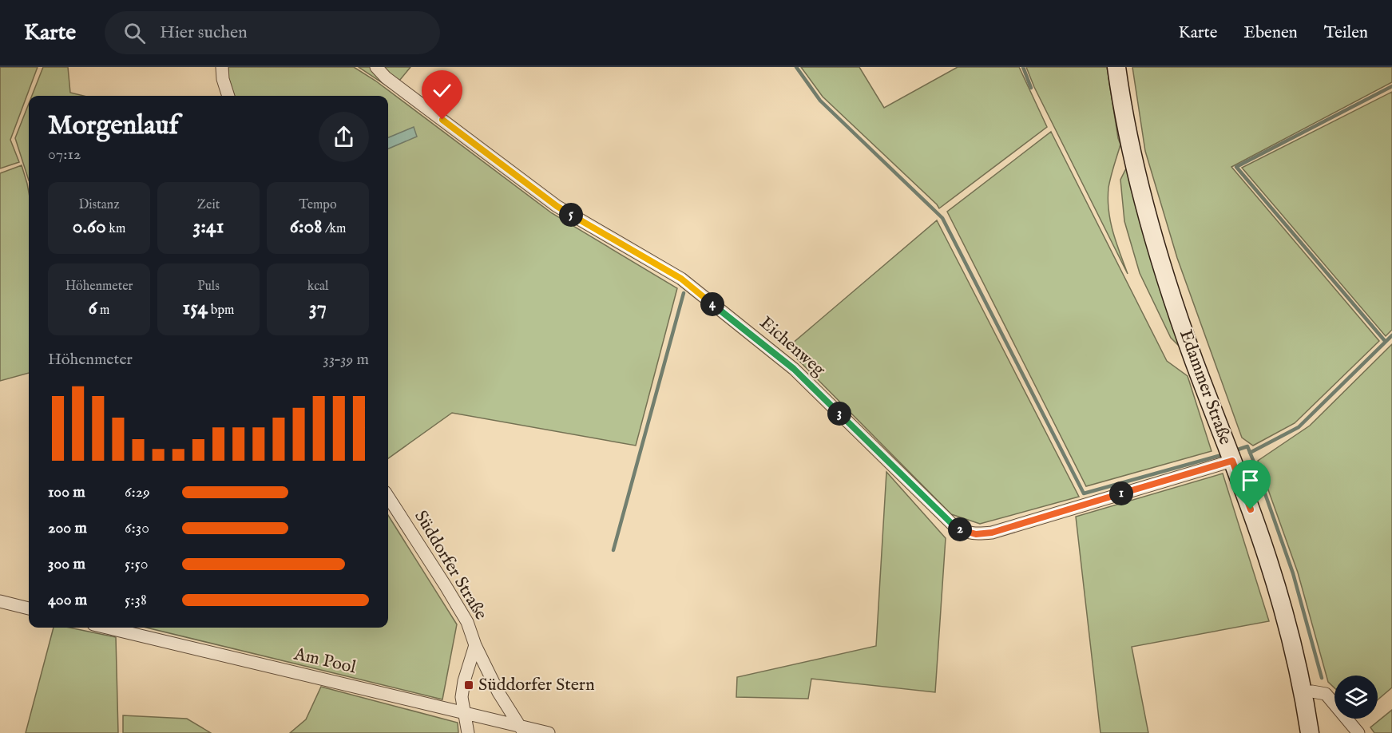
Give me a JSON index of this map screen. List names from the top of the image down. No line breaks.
{"streets":{"main road":["Edammer Straße"],"street":["Eichenweg","Süddorfer Straße","Am Pool"]},"crossings":[["Eichenweg","Edammer Straße"],["Süddorfer Straße","Am Pool"]],"places":{"transit":["Süddorfer Stern"]},"page":{"header":"Karte","search":"Hier suchen","nav":["Karte","Ebenen","Teilen"],"heading":["Morgenlauf","07:12"],"stats":[["Distanz","0.60 km"],["Zeit","3:41"],["Tempo","6:08 /km"],["Höhenmeter","6 m"],["Puls","154 bpm"],["kcal","37"]],"pins":["5","4","3","1","2"],"chart":["Höhenmeter","33–39 m"],"list":[{"name":"100 m","note":"6:29"},{"name":"200 m","note":"6:30"},{"name":"300 m","note":"5:50"},{"name":"400 m","note":"5:38"}]}}
